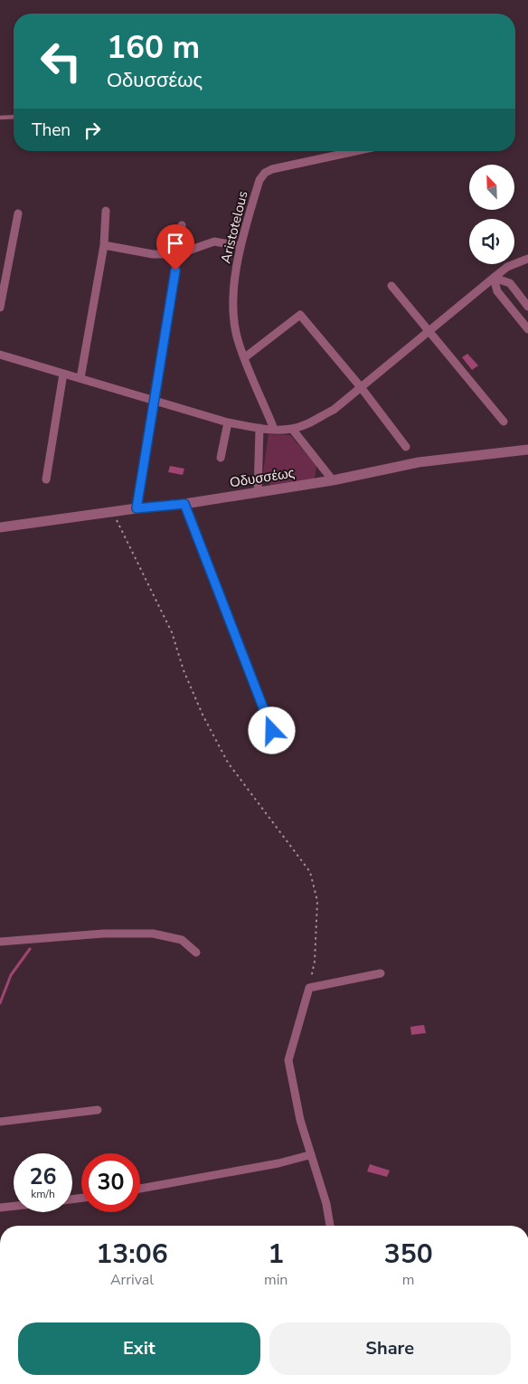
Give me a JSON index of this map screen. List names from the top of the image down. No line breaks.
{"streets":{"street":["Aristotelous","Οδυσσέως"]},"north":"top left","page":{"turn":["160 m","Οδυσσέως"],"then":"Then","speed":"26 km/h","limit":"30","eta":["13:06","Arrival","1","min","350","m"],"buttons":["Exit","Share"]}}
